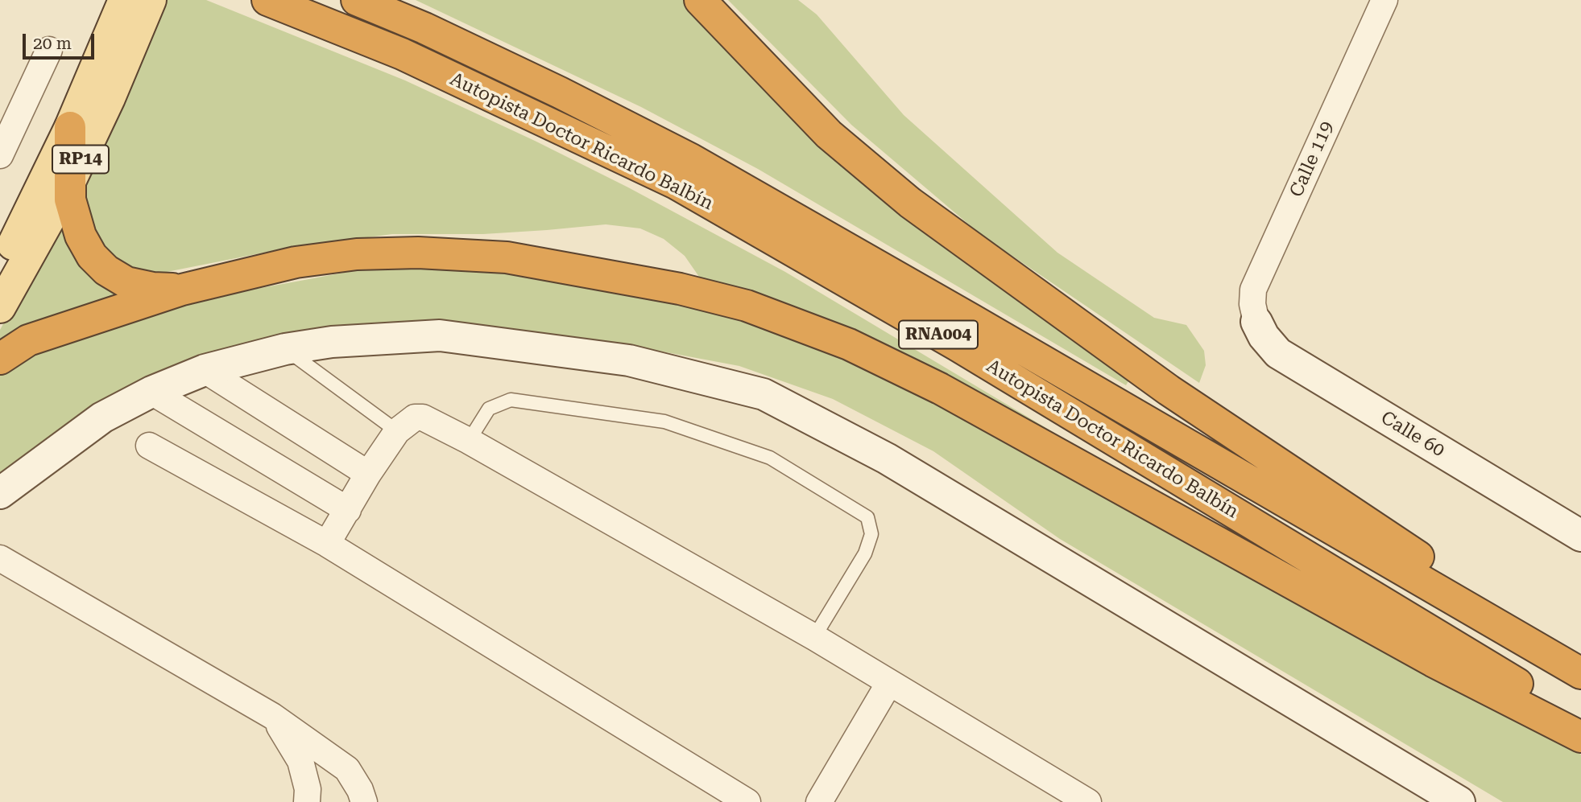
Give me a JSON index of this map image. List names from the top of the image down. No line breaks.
{"streets":{"highway":["Autopista Doctor Ricardo Balbín","RNA004"],"main road":["RP14"],"street":["Calle 119","Calle 60"]},"crossings":[["Calle 119","Calle 60"]],"scale_bar":"20 m"}
